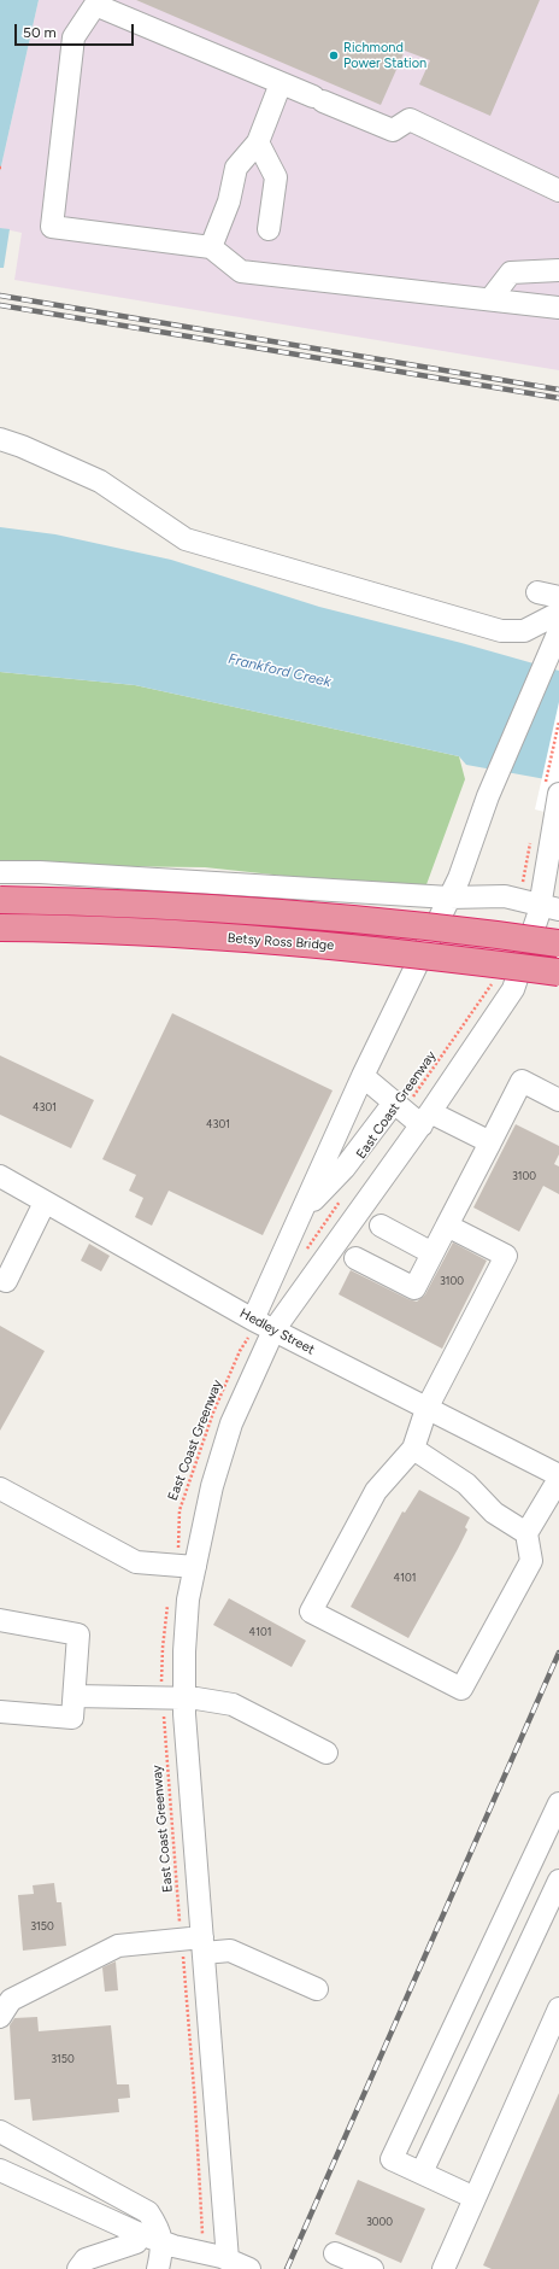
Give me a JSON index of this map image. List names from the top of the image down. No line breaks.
{"streets":{"highway":["Betsy Ross Bridge"],"street":["Hedley Street"],"path":["East Coast Greenway"]},"crossings":[["East Coast Greenway","Hedley Street"]],"water":["Frankford Creek"],"places":["Richmond Power Station"],"house_numbers":["4301","4301","3100","3100","4101","4101","3150","3150","3000"],"scale_bar":"50 m"}
